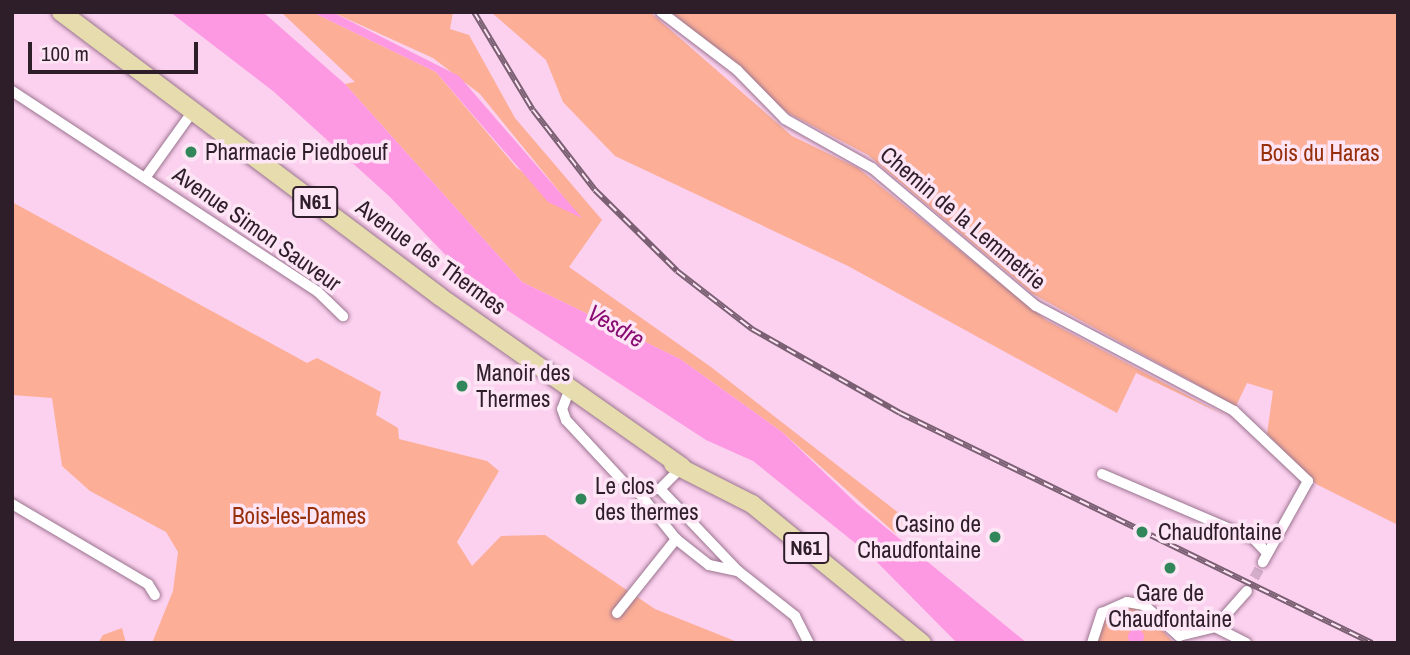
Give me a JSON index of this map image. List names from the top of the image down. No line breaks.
{"streets":{"main road":["N61","Avenue des Thermes"],"street":["Chemin de la Lemmetrie","Avenue Simon Sauveur"]},"crossings":[["Avenue Simon Sauveur","Avenue des Thermes"]],"water":["Vesdre"],"parks":["Bois du Haras","Bois-les-Dames"],"places":["Pharmacie Piedboeuf","Manoir des Thermes","Le clos des thermes","Chaudfontaine","Casino de Chaudfontaine","Gare de Chaudfontaine"],"scale_bar":"100 m"}
